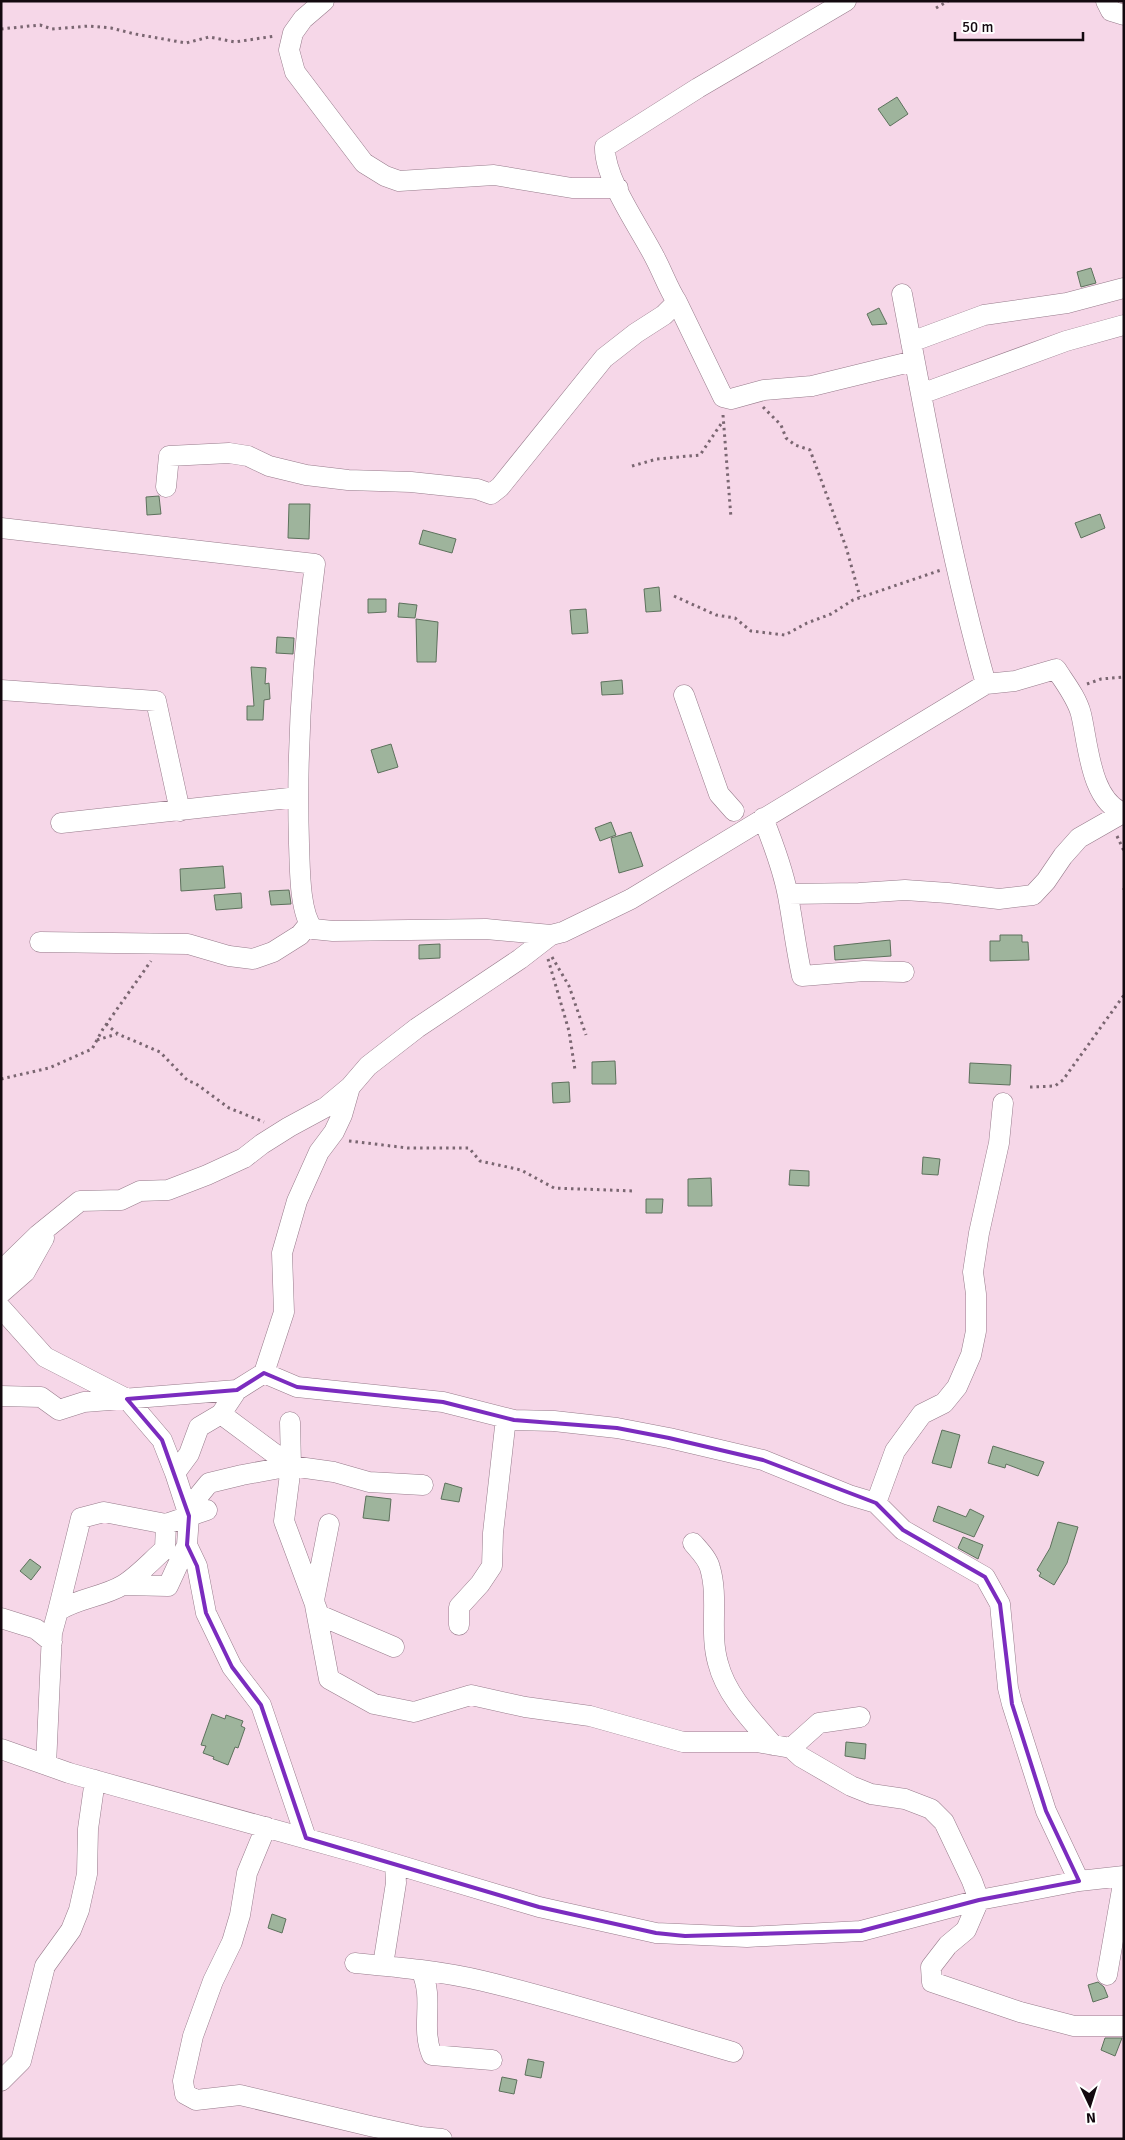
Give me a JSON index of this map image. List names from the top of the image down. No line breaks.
{"scale_bar":"50 m","north":"bottom"}
